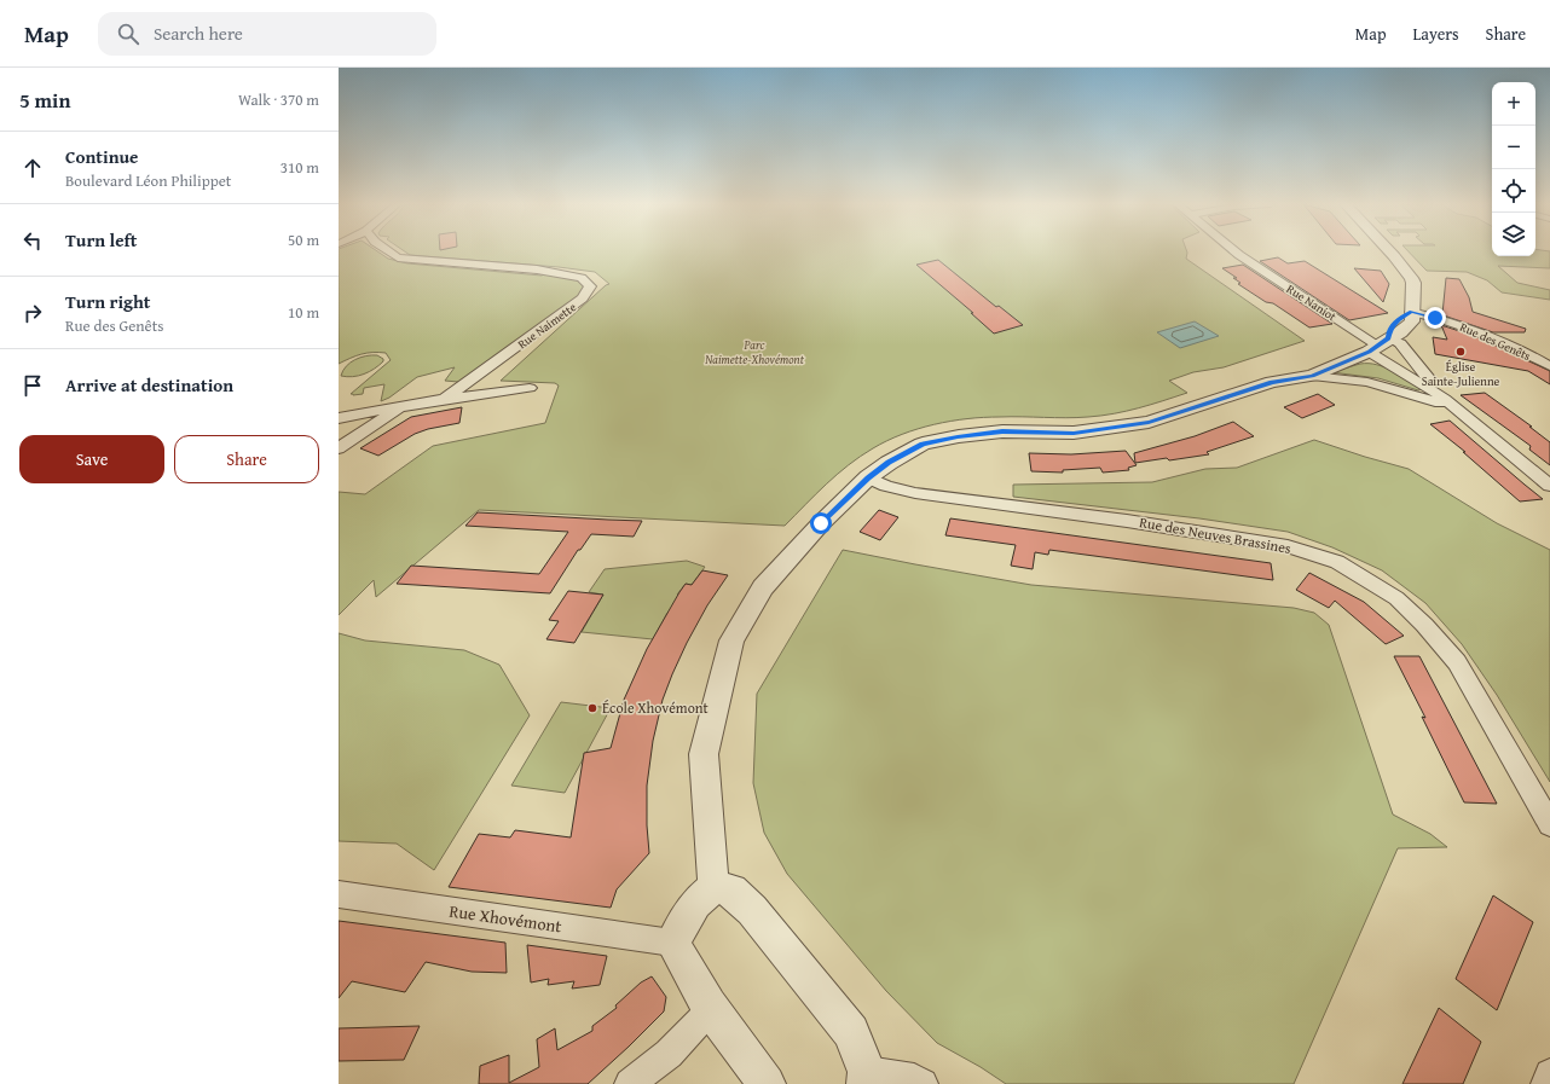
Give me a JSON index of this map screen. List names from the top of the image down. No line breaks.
{"streets":{"street":["Rue Naniot","Rue Naimette","Rue des Genêts","Rue des Neuves Brassines","Rue Xhovémont"]},"parks":["Parc Naimette-Xhovémont"],"places":["Église Sainte-Julienne","École Xhovémont"],"page":{"header":"Map","search":"Search here","nav":["Map","Layers","Share"],"heading":["5 min","Walk · 370 m"],"map_buttons":["+","−"],"list":[["Continue","Boulevard Léon Philippet","310 m"],["Turn left","50 m"],["Turn right","Rue des Genêts","10 m"],"Arrive at destination"],"buttons":["Save","Share"]}}
